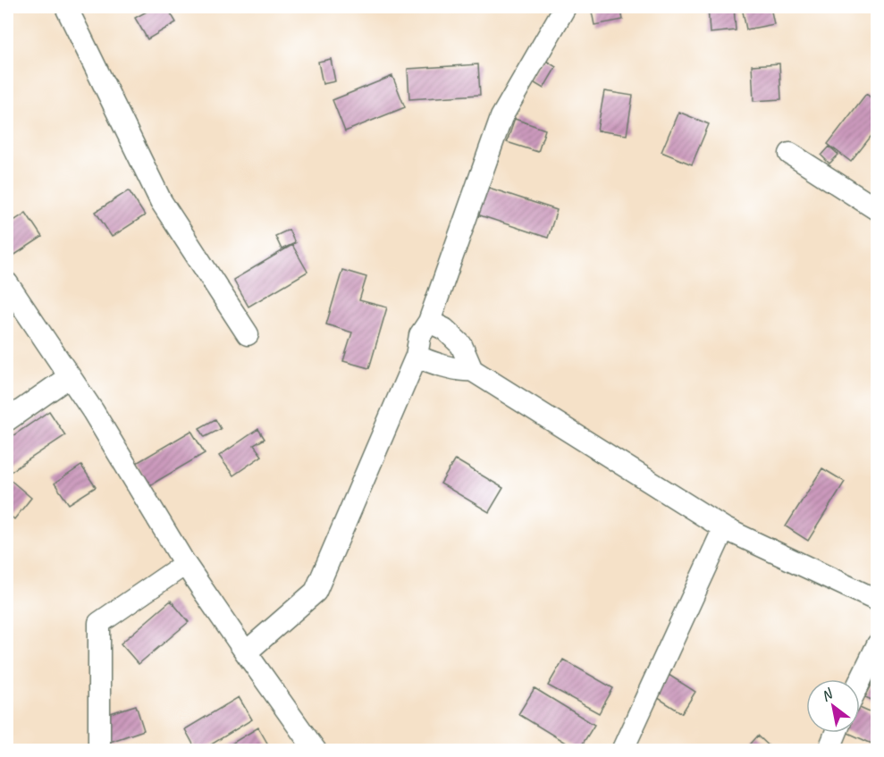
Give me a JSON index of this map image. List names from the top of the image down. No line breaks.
{"north":"top left"}
